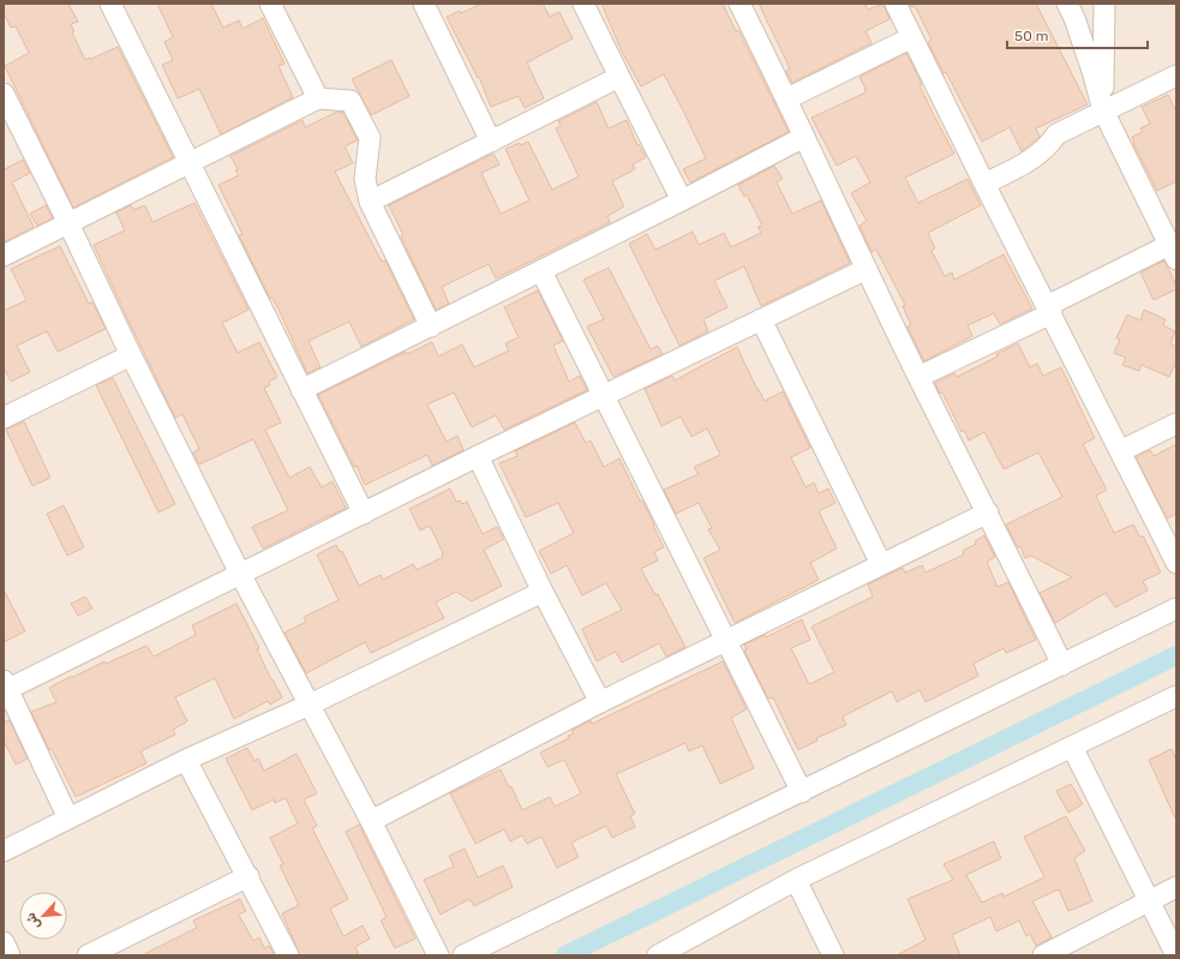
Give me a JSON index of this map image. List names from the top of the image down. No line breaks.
{"scale_bar":"50 m","north":"bottom left"}
